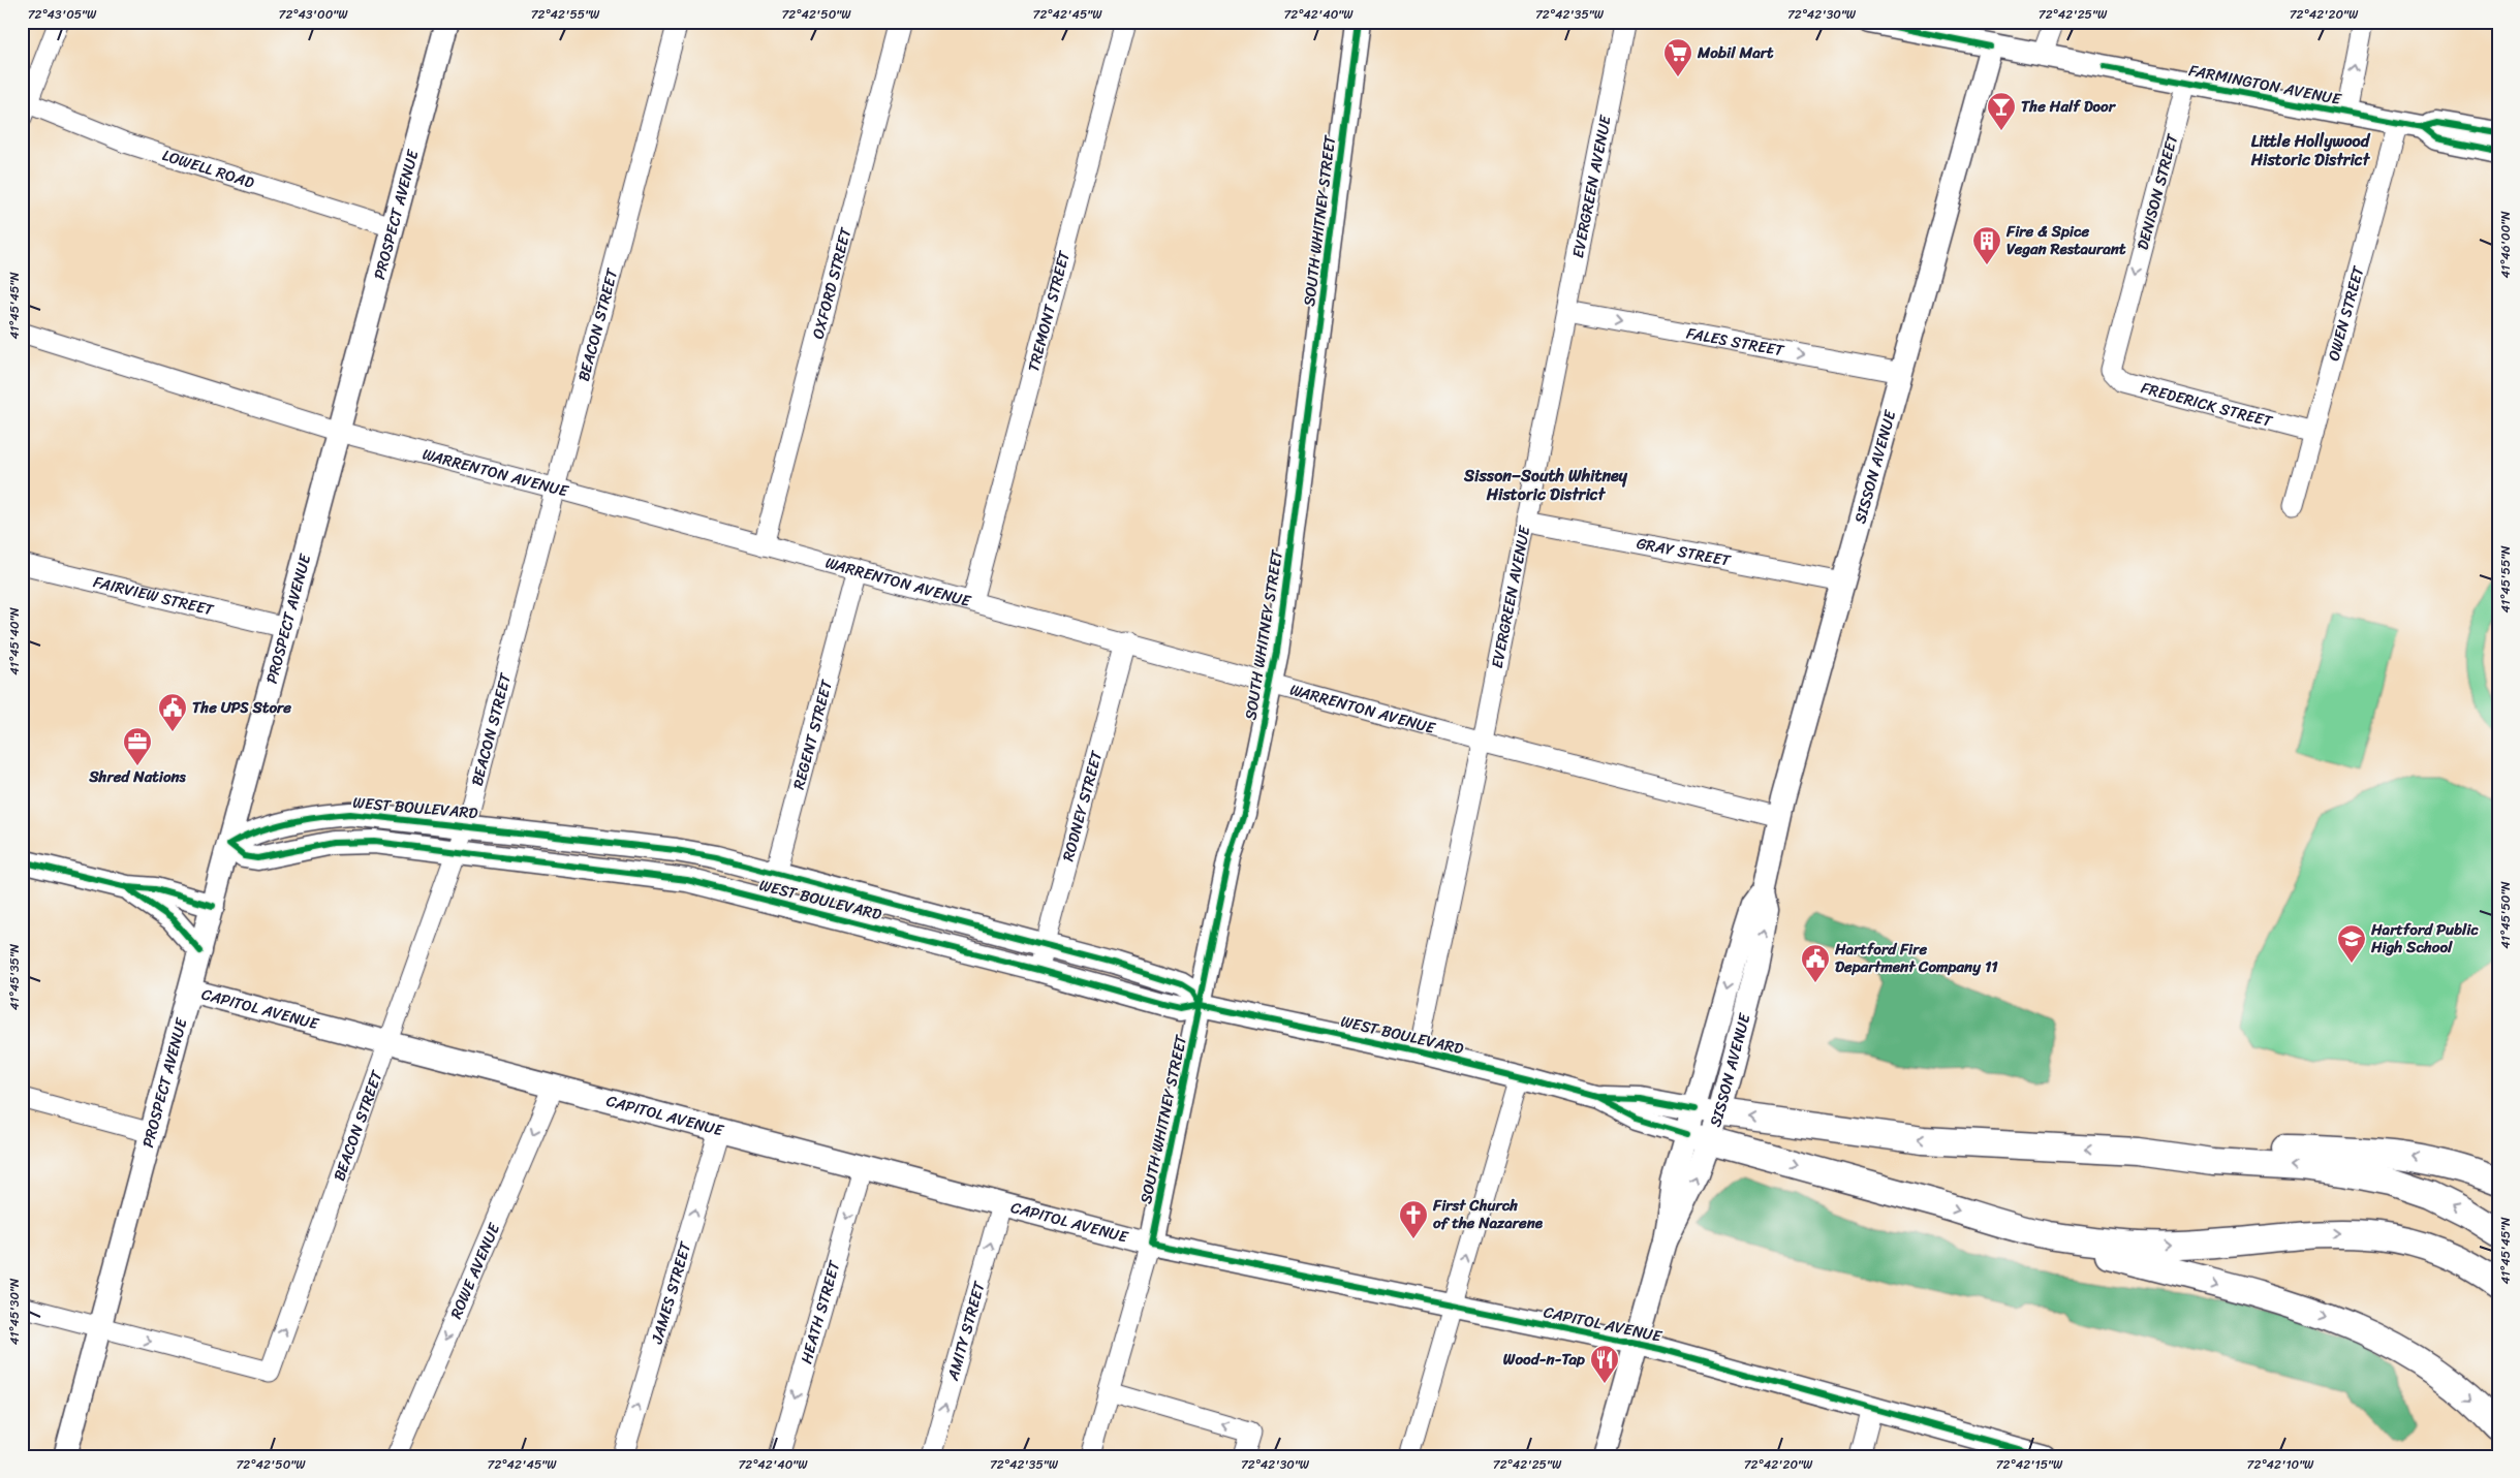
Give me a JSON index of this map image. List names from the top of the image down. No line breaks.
{"streets":{"main road":["FARMINGTON AVENUE","PROSPECT AVENUE","SOUTH WHITNEY STREET","SISSON AVENUE","WEST BOULEVARD","CAPITOL AVENUE"],"street":["LOWELL ROAD","EVERGREEN AVENUE","DENISON STREET","OXFORD STREET","TREMONT STREET","OWEN STREET","BEACON STREET","FALES STREET","FREDERICK STREET","WARRENTON AVENUE","GRAY STREET","FAIRVIEW STREET","REGENT STREET","RODNEY STREET","ROWE AVENUE","JAMES STREET","HEATH STREET","AMITY STREET"]},"crossings":[["FARMINGTON AVENUE","DENISON STREET"],["FARMINGTON AVENUE","OWEN STREET"],["FARMINGTON AVENUE","SISSON AVENUE"],["LOWELL ROAD","PROSPECT AVENUE"],["EVERGREEN AVENUE","FALES STREET"],["EVERGREEN AVENUE","WARRENTON AVENUE"],["EVERGREEN AVENUE","GRAY STREET"],["EVERGREEN AVENUE","WEST BOULEVARD"],["DENISON STREET","FREDERICK STREET"],["PROSPECT AVENUE","BEACON STREET"],["PROSPECT AVENUE","WARRENTON AVENUE"],["PROSPECT AVENUE","FAIRVIEW STREET"],["PROSPECT AVENUE","WEST BOULEVARD"],["PROSPECT AVENUE","CAPITOL AVENUE"],["SOUTH WHITNEY STREET","WARRENTON AVENUE"],["SOUTH WHITNEY STREET","WEST BOULEVARD"],["SOUTH WHITNEY STREET","CAPITOL AVENUE"],["OXFORD STREET","WARRENTON AVENUE"],["TREMONT STREET","WARRENTON AVENUE"],["OWEN STREET","FREDERICK STREET"],["BEACON STREET","WARRENTON AVENUE"],["BEACON STREET","WEST BOULEVARD"],["BEACON STREET","CAPITOL AVENUE"],["FALES STREET","SISSON AVENUE"],["SISSON AVENUE","WARRENTON AVENUE"],["SISSON AVENUE","GRAY STREET"],["SISSON AVENUE","WEST BOULEVARD"],["SISSON AVENUE","CAPITOL AVENUE"],["WARRENTON AVENUE","REGENT STREET"],["WARRENTON AVENUE","RODNEY STREET"],["REGENT STREET","WEST BOULEVARD"],["RODNEY STREET","WEST BOULEVARD"],["CAPITOL AVENUE","ROWE AVENUE"],["CAPITOL AVENUE","JAMES STREET"],["CAPITOL AVENUE","HEATH STREET"],["CAPITOL AVENUE","AMITY STREET"]],"one_way":["DENISON STREET","FALES STREET","ROWE AVENUE","JAMES STREET","HEATH STREET","AMITY STREET"],"districts":["Little Hollywood Historic District","Sisson–South Whitney Historic District"],"places":{"supermarket":["Mobil Mart"],"bar":["The Half Door"],"building":["Fire & Spice Vegan Restaurant"],"public building":["The UPS Store","Hartford Fire Department Company 11"],"office":["Shred Nations"],"school or university":["Hartford Public High School"],"church":["First Church of the Nazarene"],"restaurant":["Wood-n-Tap"]},"coordinates":["72°43'05\"W","72°43'00\"W","72°42'55\"W","72°42'50\"W","72°42'45\"W","72°42'40\"W","72°42'35\"W","72°42'30\"W","72°42'25\"W","72°42'20\"W","41°46'00\"N","41°45'45\"N","41°45'55\"N","41°45'40\"N","41°45'50\"N","41°45'35\"N","41°45'30\"N","72°42'15\"W","72°42'10\"W"]}
